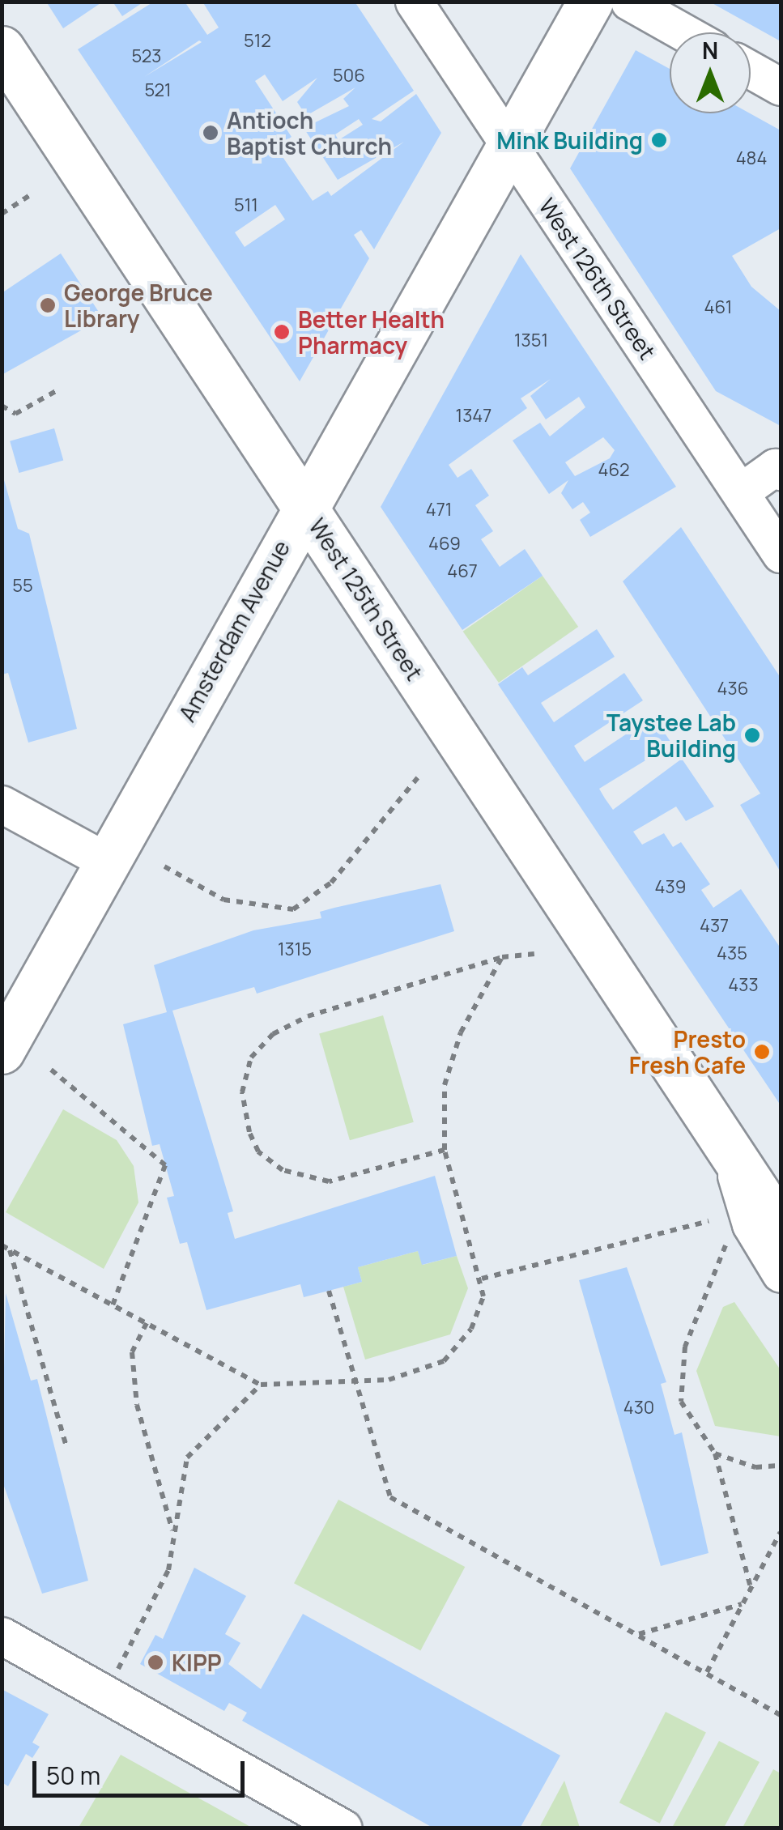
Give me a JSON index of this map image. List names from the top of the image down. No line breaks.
{"streets":{"main road":["West 125th Street","Amsterdam Avenue"],"street":["West 126th Street"]},"crossings":[["West 126th Street","Amsterdam Avenue"],["West 125th Street","Amsterdam Avenue"]],"places":["Antioch Baptist Church","Mink Building","George Bruce Library","Better Health Pharmacy","Taystee Lab Building","Presto Fresh Cafe","KIPP"],"house_numbers":["512","523","506","521","484","511","461","1351","1347","462","471","469","467","55","436","439","437","1315","435","433","430"],"scale_bar":"50 m","north":"top"}
